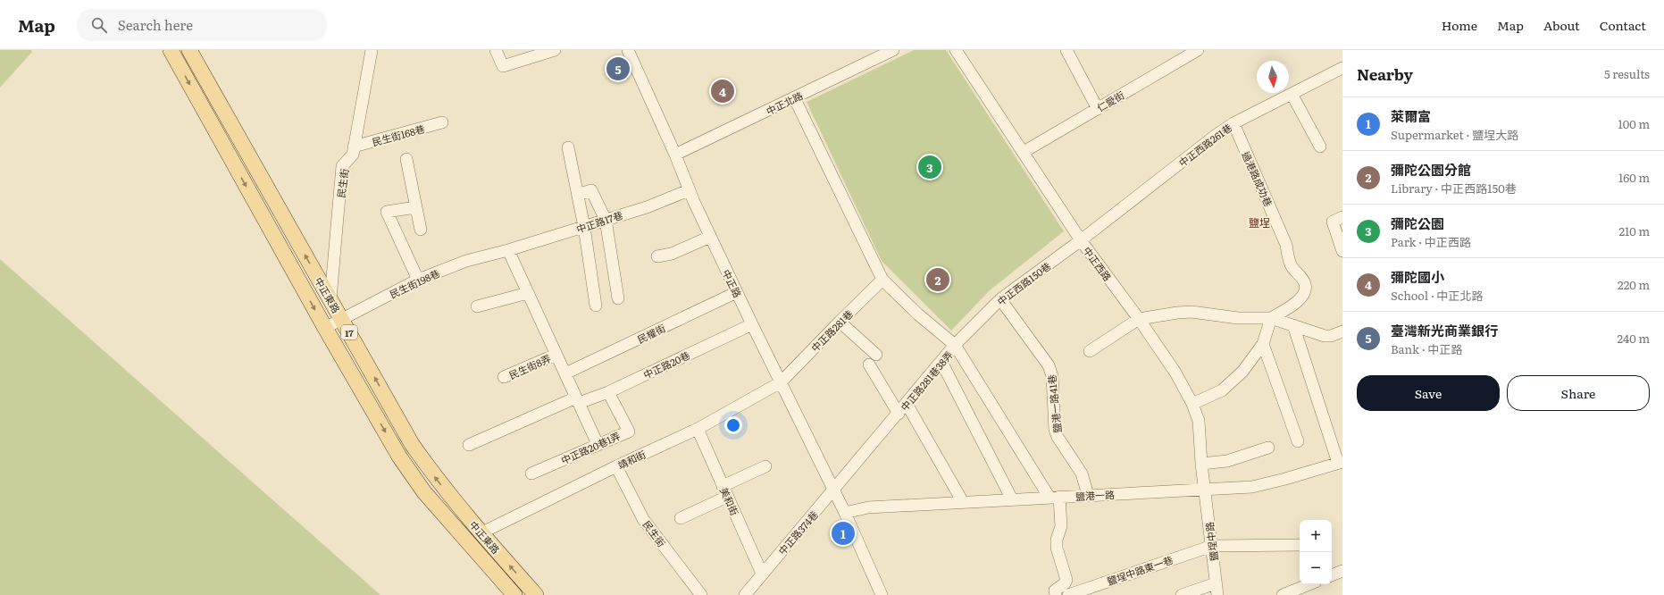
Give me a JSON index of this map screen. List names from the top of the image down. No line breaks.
{"streets":{"main road":["中正東路","17"],"street":["仁愛街","中正北路","民生街168巷","中正西路261巷","過港路成功巷","民生街","中正路17巷","中正西路","民生街198巷","中正路","中正西路150巷","中正路281巷","民權街","中正路20巷","民生街8弄","中正路281巷38弄","鹽港一路41巷","中正路20巷1弄","靖和街","鹽港一路","美和街","中正路374巷","鹽埕中路","鹽埕中路東一巷"]},"crossings":[["仁愛街","中正西路"],["中正北路","中正路"],["中正北路","中正路281巷38弄"],["民生街168巷","民生街"],["中正西路261巷","過港路成功巷"],["中正西路261巷","中正西路"],["中正西路261巷","中正西路150巷"],["民生街","中正東路"],["民生街","靖和街"],["中正路17巷","民生街198巷"],["中正路17巷","中正路"],["中正西路","中正西路150巷"],["中正西路","鹽港一路"],["中正西路","鹽埕中路"],["民生街198巷","中正東路"],["中正路","中正路281巷"],["中正路","民權街"],["中正路","中正路20巷"],["中正路","中正路281巷38弄"],["中正路","靖和街"],["中正路","鹽港一路"],["中正路","中正路374巷"],["中正西路150巷","中正路281巷38弄"],["中正西路150巷","鹽港一路41巷"],["中正東路","靖和街"],["中正路281巷","中正路281巷38弄"],["中正路281巷","靖和街"],["中正路20巷","中正路20巷1弄"],["中正路281巷38弄","中正路374巷"],["鹽港一路41巷","鹽港一路"],["靖和街","美和街"],["鹽港一路","鹽埕中路"],["美和街","中正路374巷"],["鹽埕中路","鹽埕中路東一巷"]],"districts":["鹽埕"],"north":"bottom","page":{"header":"Map","search":"Search here","nav":["Home","Map","About","Contact"],"heading":["Nearby","5 results"],"pins":["5","4","3","2","1"],"list":[{"mark":"1","name":"萊爾富","note":"Supermarket · 鹽埕大路","value":"100 m"},{"mark":"2","name":"彌陀公園分館","note":"Library · 中正西路150巷","value":"160 m"},{"mark":"3","name":"彌陀公園","note":"Park · 中正西路","value":"210 m"},{"mark":"4","name":"彌陀國小","note":"School · 中正北路","value":"220 m"},{"mark":"5","name":"臺灣新光商業銀行","note":"Bank · 中正路","value":"240 m"}],"buttons":["Save","Share"],"map_buttons":["+","−"]}}
